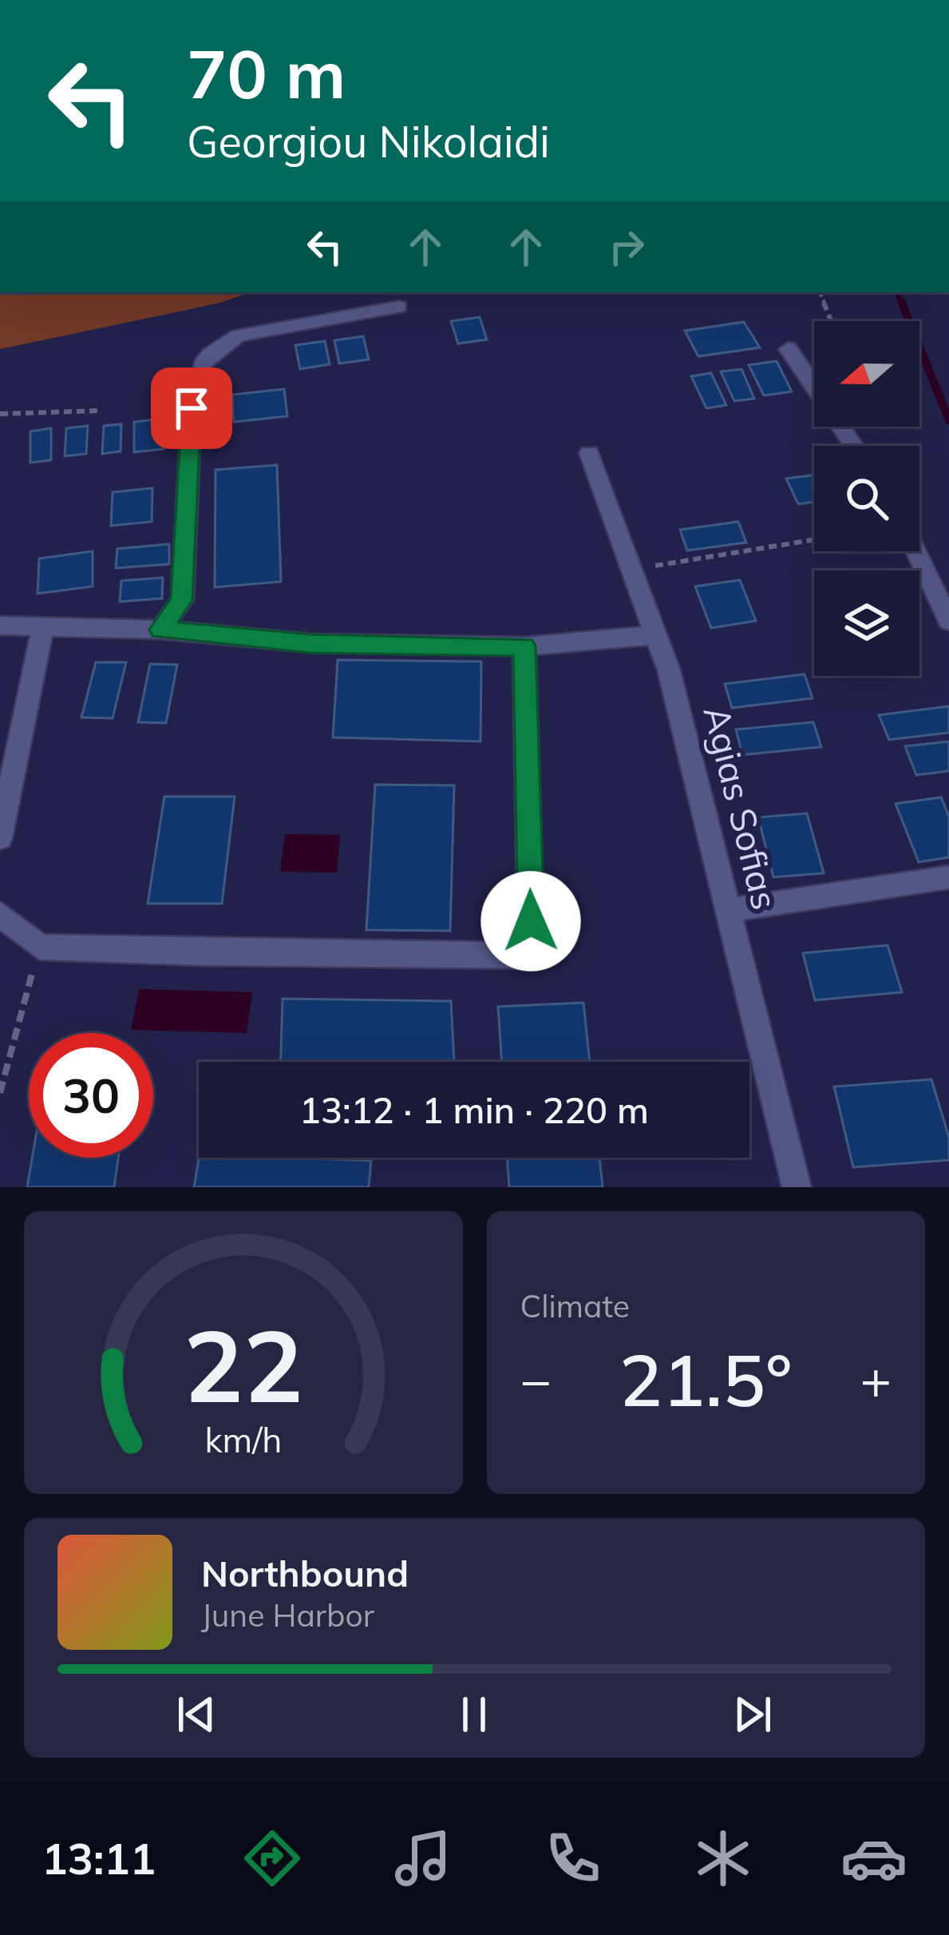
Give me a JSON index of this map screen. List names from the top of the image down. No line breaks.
{"streets":{"street":["Agias Sofias"]},"north":"left","page":{"turn":["70 m","Georgiou Nikolaidi"],"limit":"30","trip":"13:12 · 1 min · 220 m","tile":"Climate","heat":["−","21.5°","+"],"song":["Northbound","June Harbor"],"tabs":"13:11","gauge":["22","km/h"]}}
